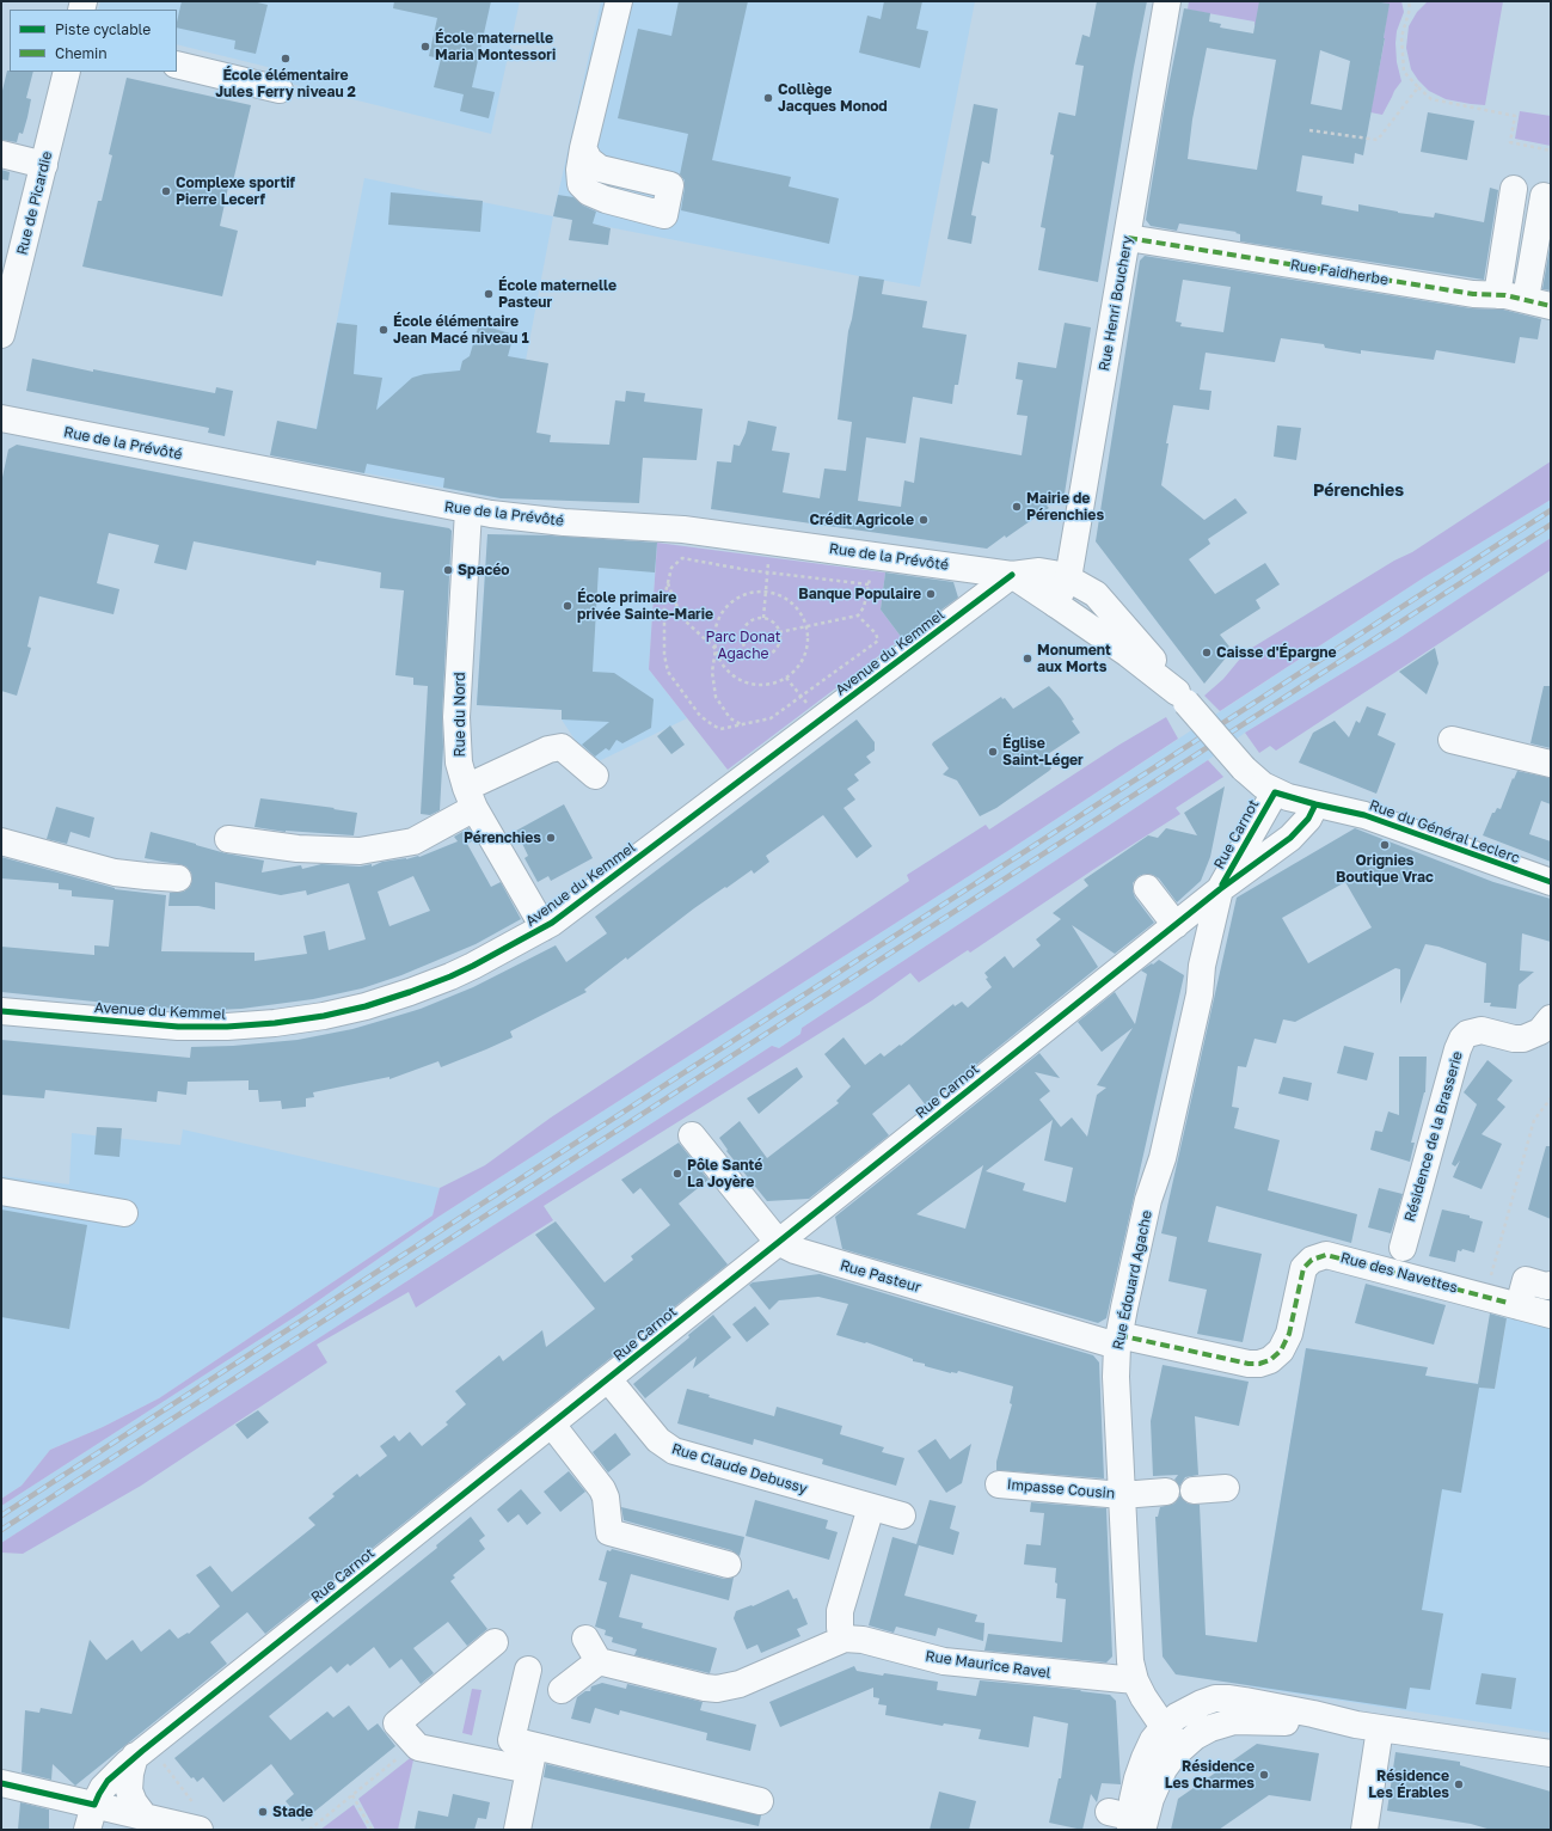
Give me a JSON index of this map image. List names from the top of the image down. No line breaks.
{"streets":{"street":["Rue de Picardie","Rue Faidherbe","Rue Henri Bouchery","Rue de la Prévôté","Avenue du Kemmel","Rue du Nord","Rue du Général Leclerc","Rue Carnot","Résidence de la Brasserie","Rue des Navettes","Rue Pasteur","Rue Édouard Agache","Rue Claude Debussy","Impasse Cousin","Rue Maurice Ravel"]},"crossings":[["Rue Faidherbe","Rue Henri Bouchery"],["Rue de la Prévôté","Avenue du Kemmel"],["Rue de la Prévôté","Rue du Nord"],["Avenue du Kemmel","Rue du Nord"],["Rue du Général Leclerc","Rue Carnot"],["Rue Carnot","Rue Pasteur"],["Rue Carnot","Rue Édouard Agache"],["Rue Carnot","Rue Claude Debussy"],["Rue des Navettes","Rue Pasteur"],["Rue des Navettes","Rue Édouard Agache"],["Rue Pasteur","Rue Édouard Agache"],["Rue Édouard Agache","Impasse Cousin"],["Rue Édouard Agache","Rue Maurice Ravel"]],"districts":["Pérenchies"],"parks":["Parc Donat Agache"],"places":["École maternelle Maria Montessori","École élémentaire Jules Ferry niveau 2","Collège Jacques Monod","Complexe sportif Pierre Lecerf","École maternelle Pasteur","École élémentaire Jean Macé niveau 1","Mairie de Pérenchies","Crédit Agricole","Spacéo","Banque Populaire","École primaire privée Sainte-Marie","Caisse d'Épargne","Monument aux Morts","Église Saint-Léger","Pérenchies","Orignies Boutique Vrac","Pôle Santé La Joyère","Résidence Les Charmes","Résidence Les Érables","Stade"],"legend":["Piste cyclable","Chemin"]}
